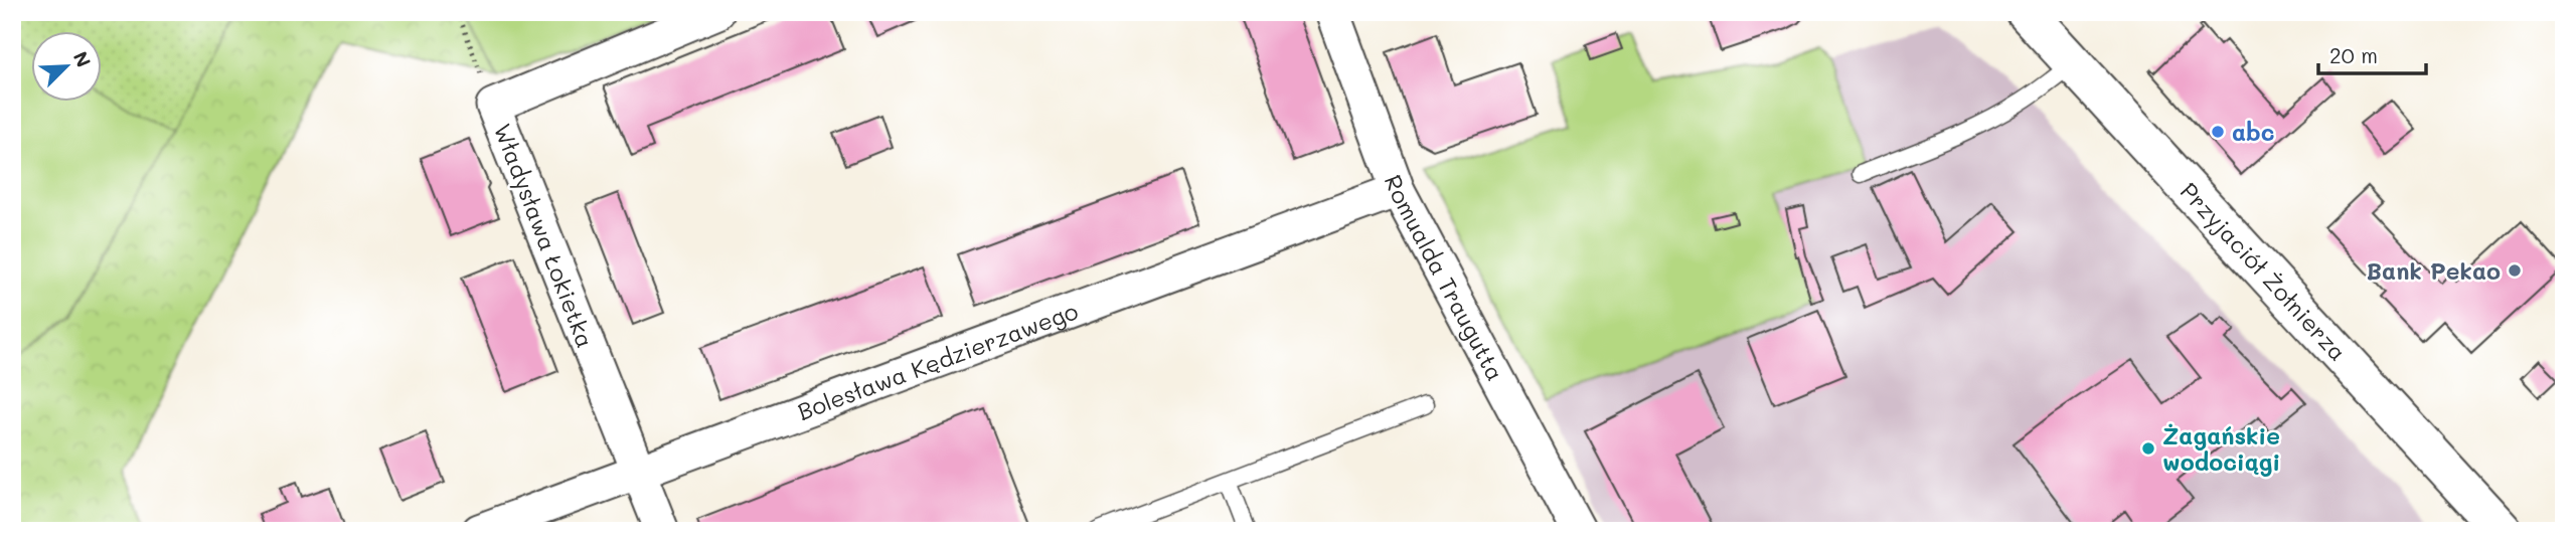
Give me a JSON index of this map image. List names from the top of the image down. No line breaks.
{"streets":{"main road":["Przyjaciół Żołnierza"],"street":["Władysława Łokietka","Romualda Traugutta","Bolesława Kędzierzawego"]},"crossings":[["Władysława Łokietka","Bolesława Kędzierzawego"],["Romualda Traugutta","Bolesława Kędzierzawego"]],"places":["abc","Bank Pekao","Żagańskie wodociągi"],"scale_bar":"20 m","north":"top right"}
